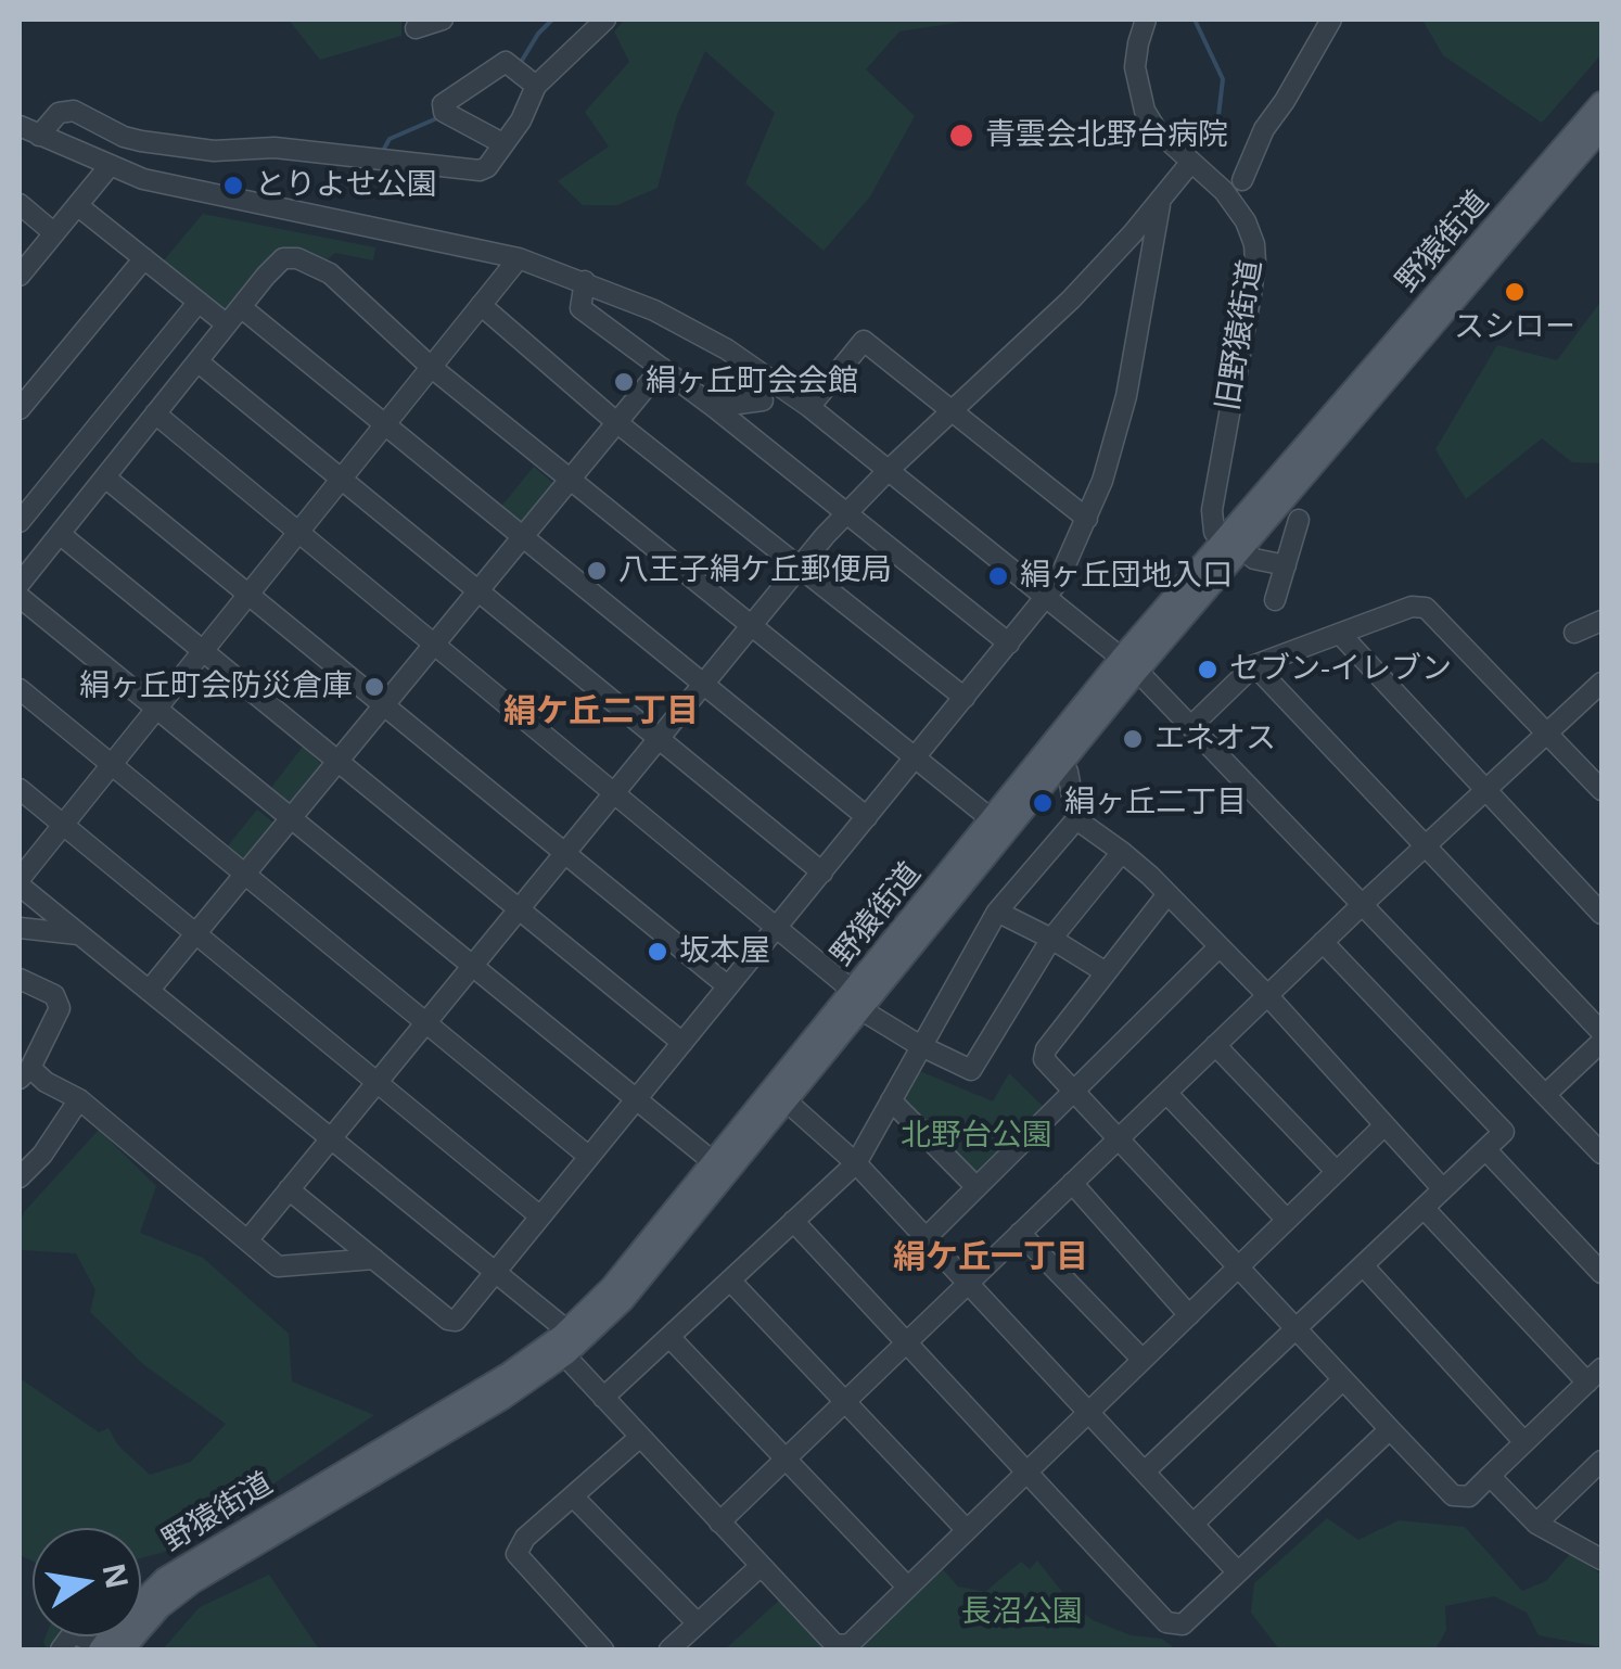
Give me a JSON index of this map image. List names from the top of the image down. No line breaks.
{"streets":{"main road":["野猿街道"],"street":["旧野猿街道"]},"crossings":[["野猿街道","旧野猿街道"]],"districts":["絹ケ丘二丁目","絹ケ丘一丁目"],"parks":["北野台公園","長沼公園"],"places":["青雲会北野台病院","とりよせ公園","スシロー","絹ヶ丘町会会館","八王子絹ケ丘郵便局","絹ヶ丘団地入口","セブン-イレブン","絹ヶ丘町会防災倉庫","エネオス","絹ヶ丘二丁目","坂本屋"],"north":"right"}
